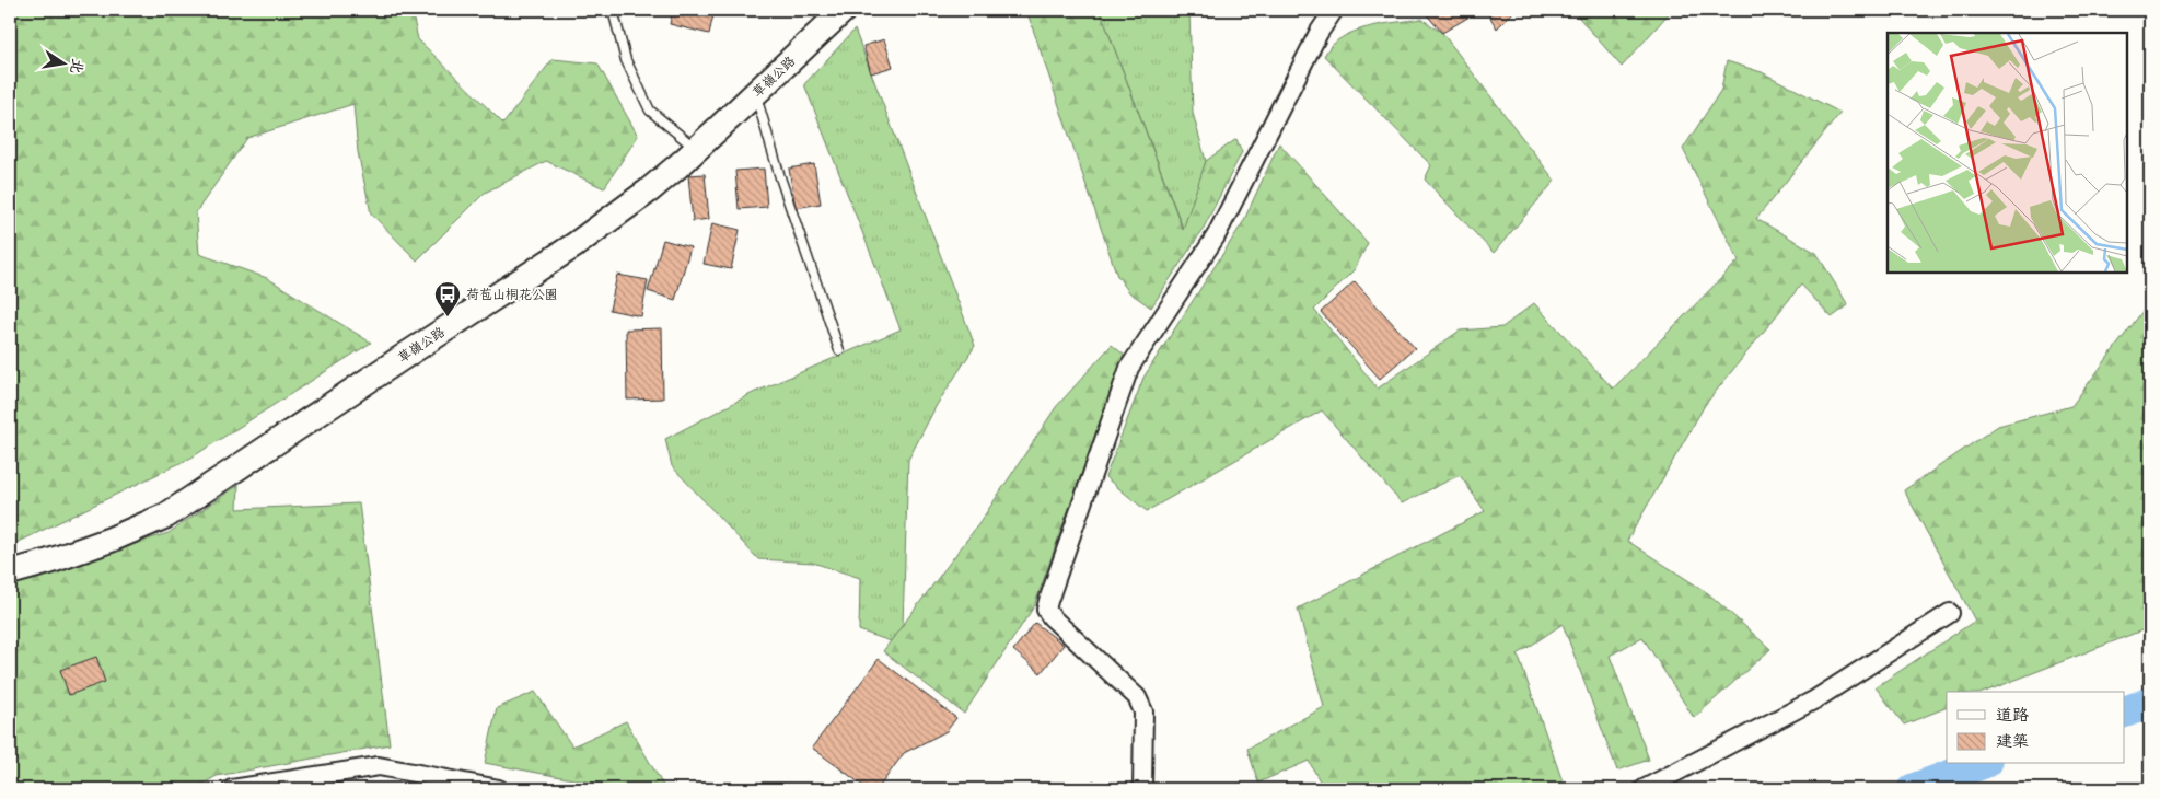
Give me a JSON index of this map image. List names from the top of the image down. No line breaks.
{"streets":{"main road":["草嶺公路"]},"places":{"bus stop":["荷苞山桐花公園"]},"legend":["道路","建築"],"north":"right"}
